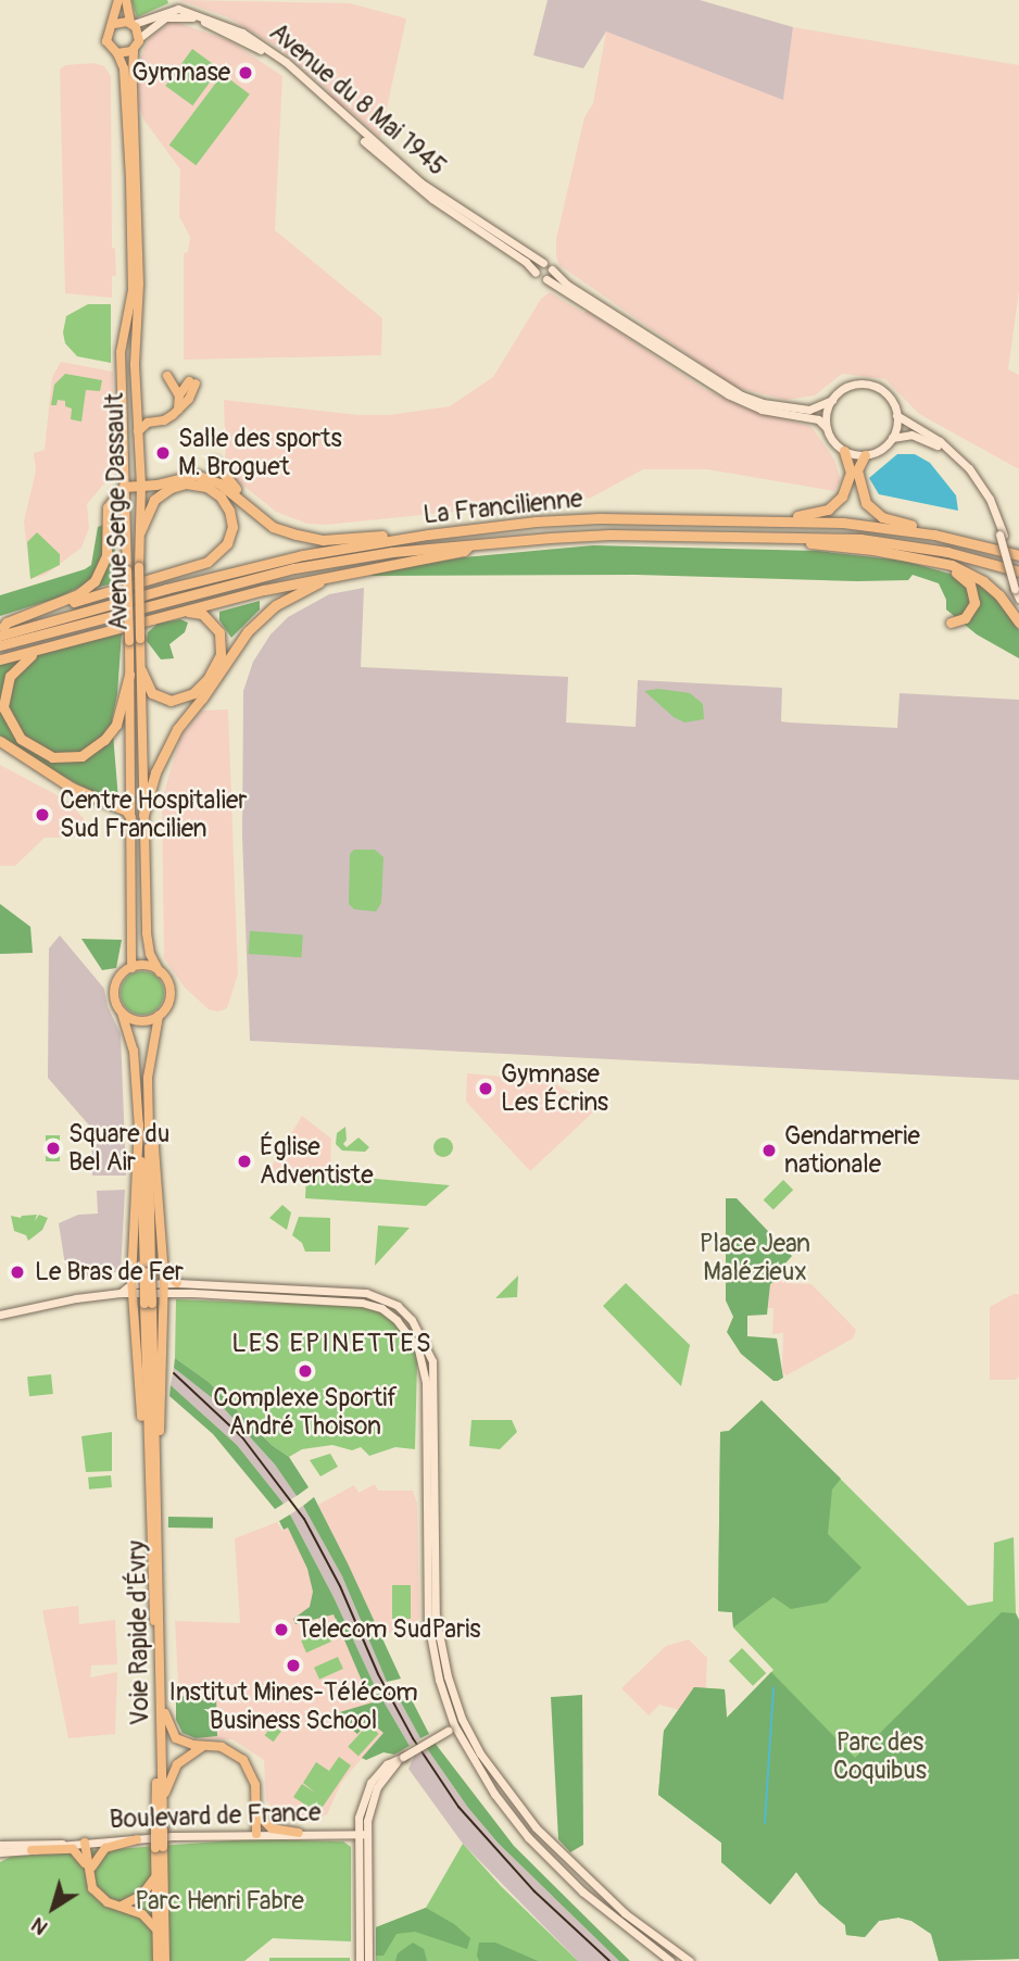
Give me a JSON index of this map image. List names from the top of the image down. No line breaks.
{"streets":{"highway":["La Francilienne"],"main road":["Avenue du 8 Mai 1945","Avenue Serge Dassault","Voie Rapide d'Évry","Boulevard de France"]},"crossings":[["Avenue du 8 Mai 1945","Avenue Serge Dassault"]],"districts":["LES EPINETTES"],"parks":["Place Jean Malézieux","Parc des Coquibus","Parc Henri Fabre"],"places":["Gymnase","Salle des sports M. Broguet","Centre Hospitalier Sud Francilien","Gymnase Les Écrins","Square du Bel Air","Gendarmerie nationale","Église Adventiste","Le Bras de Fer","Complexe Sportif André Thoison","Telecom SudParis","Institut Mines-Télécom Business School"],"north":"bottom left"}
